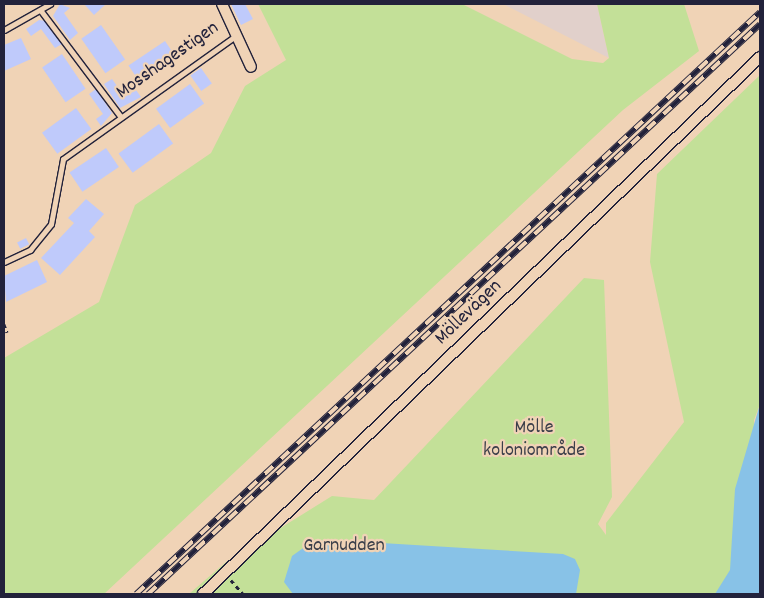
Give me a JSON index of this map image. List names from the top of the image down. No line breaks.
{"streets":{"street":["Mosshagestigen","Möllevägen"]},"parks":["Mölle koloniområde","Garnudden"]}
